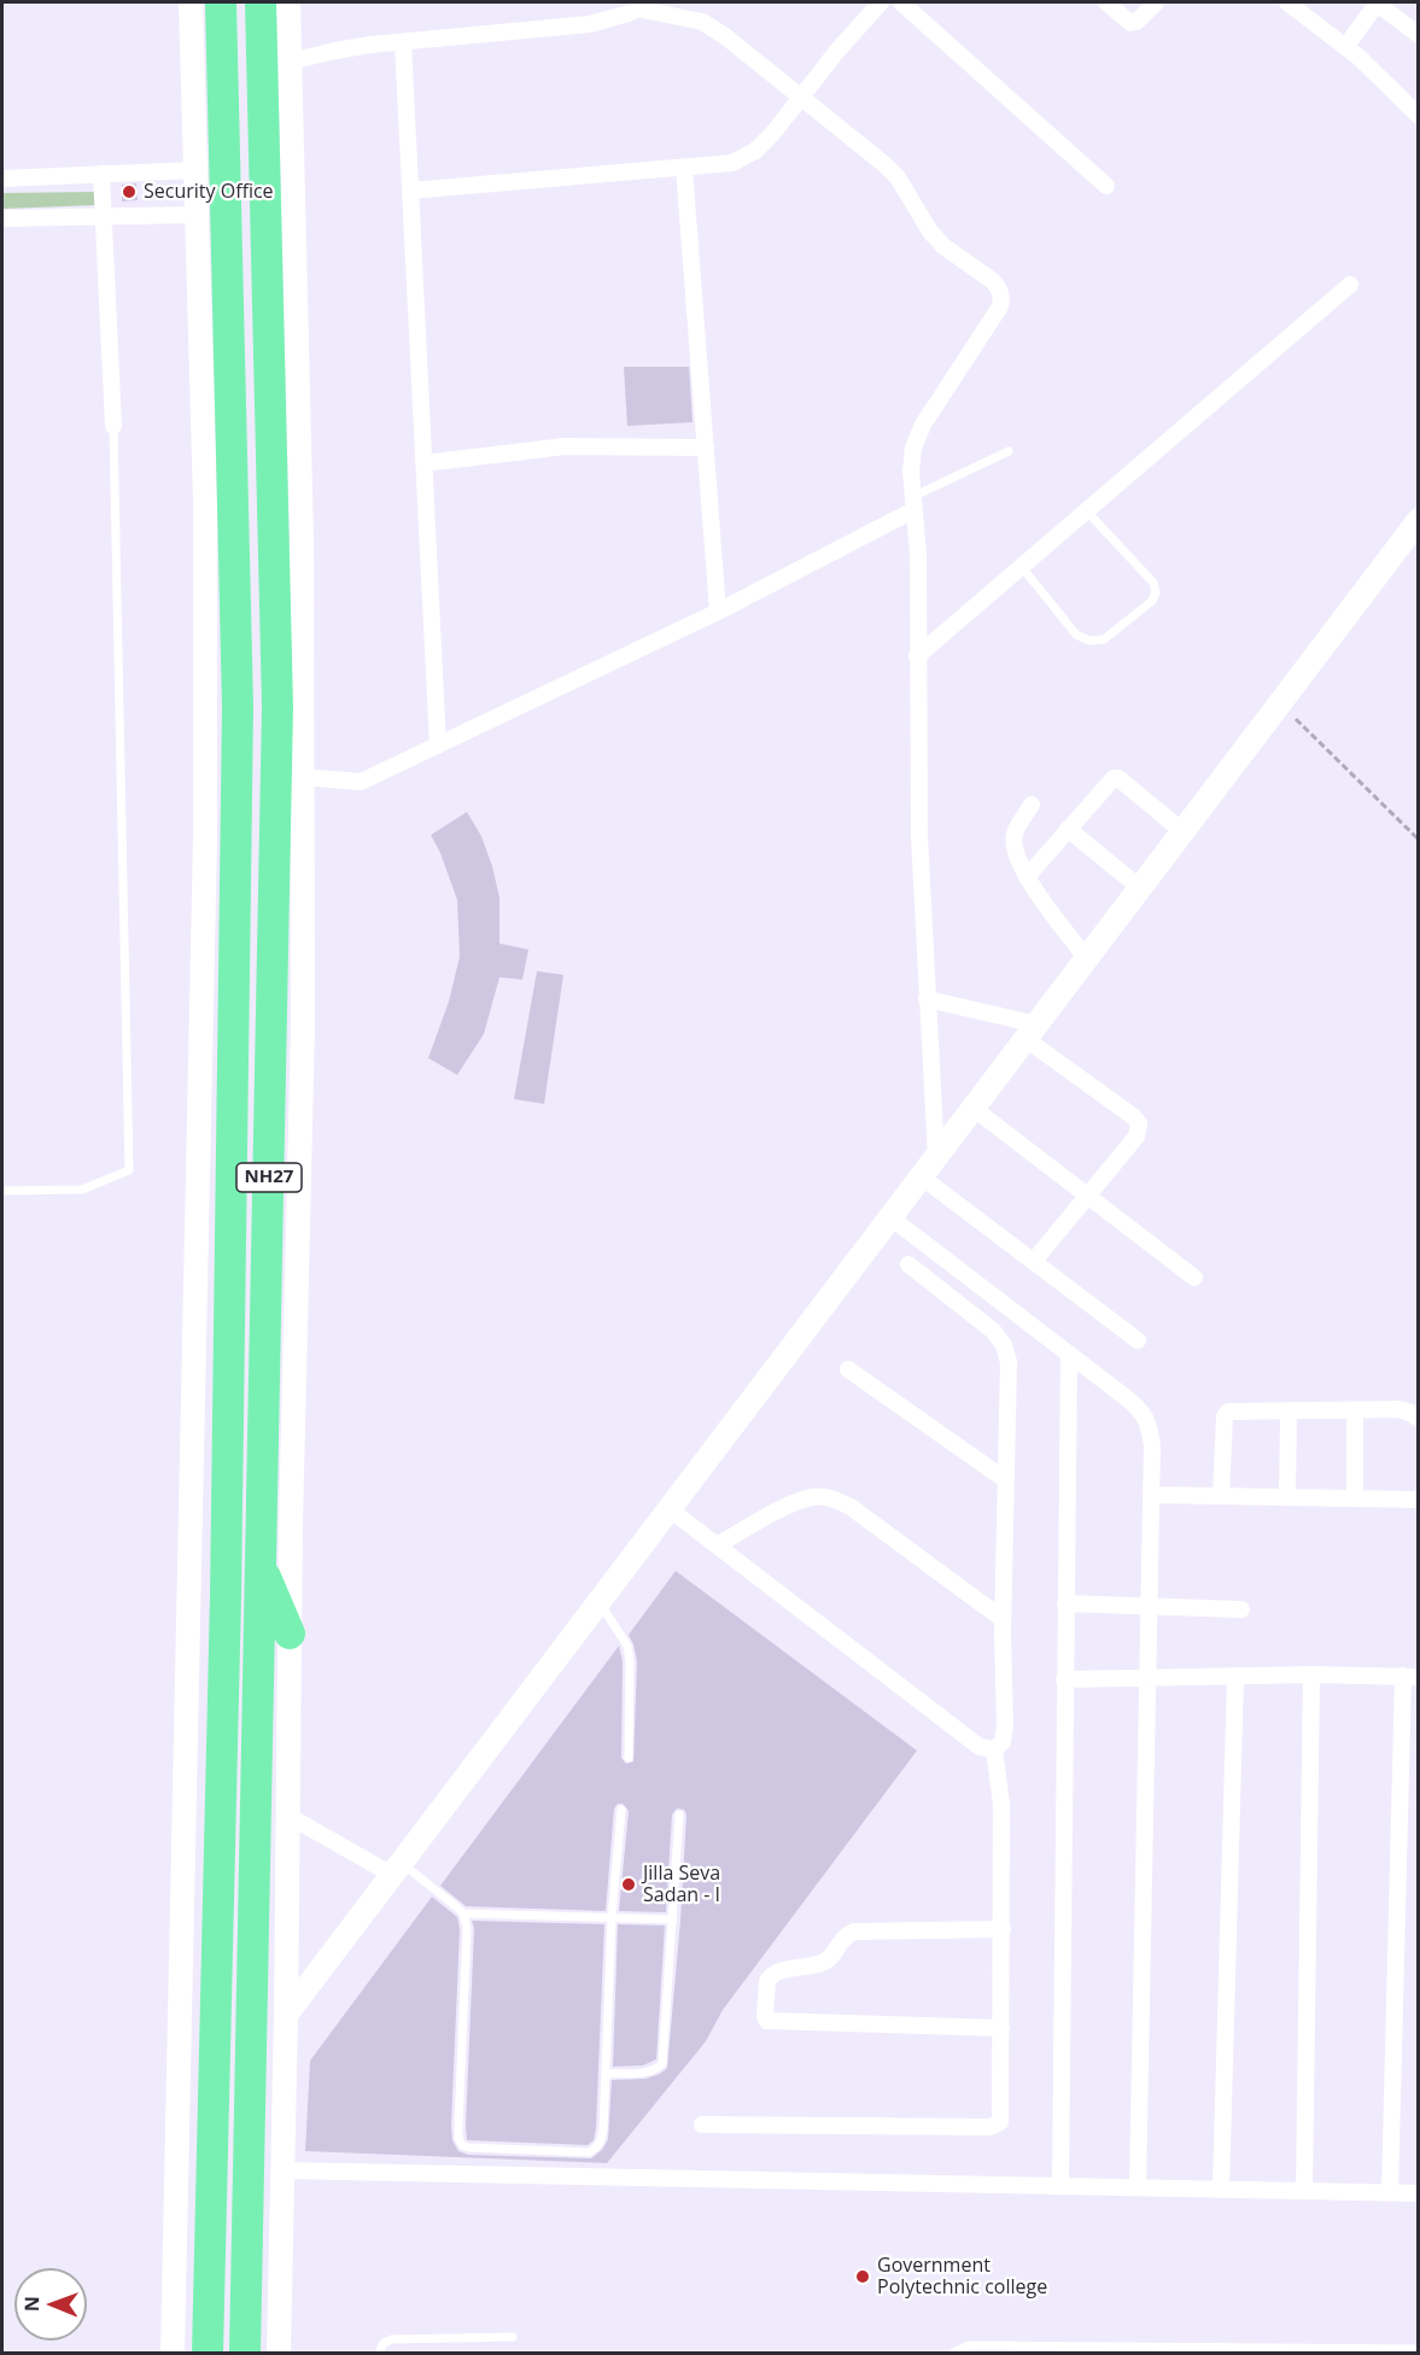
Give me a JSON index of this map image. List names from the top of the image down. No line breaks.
{"streets":{"highway":["NH27"]},"places":["Security Office","Jilla Seva Sadan - I","Government Polytechnic college"],"north":"left"}
